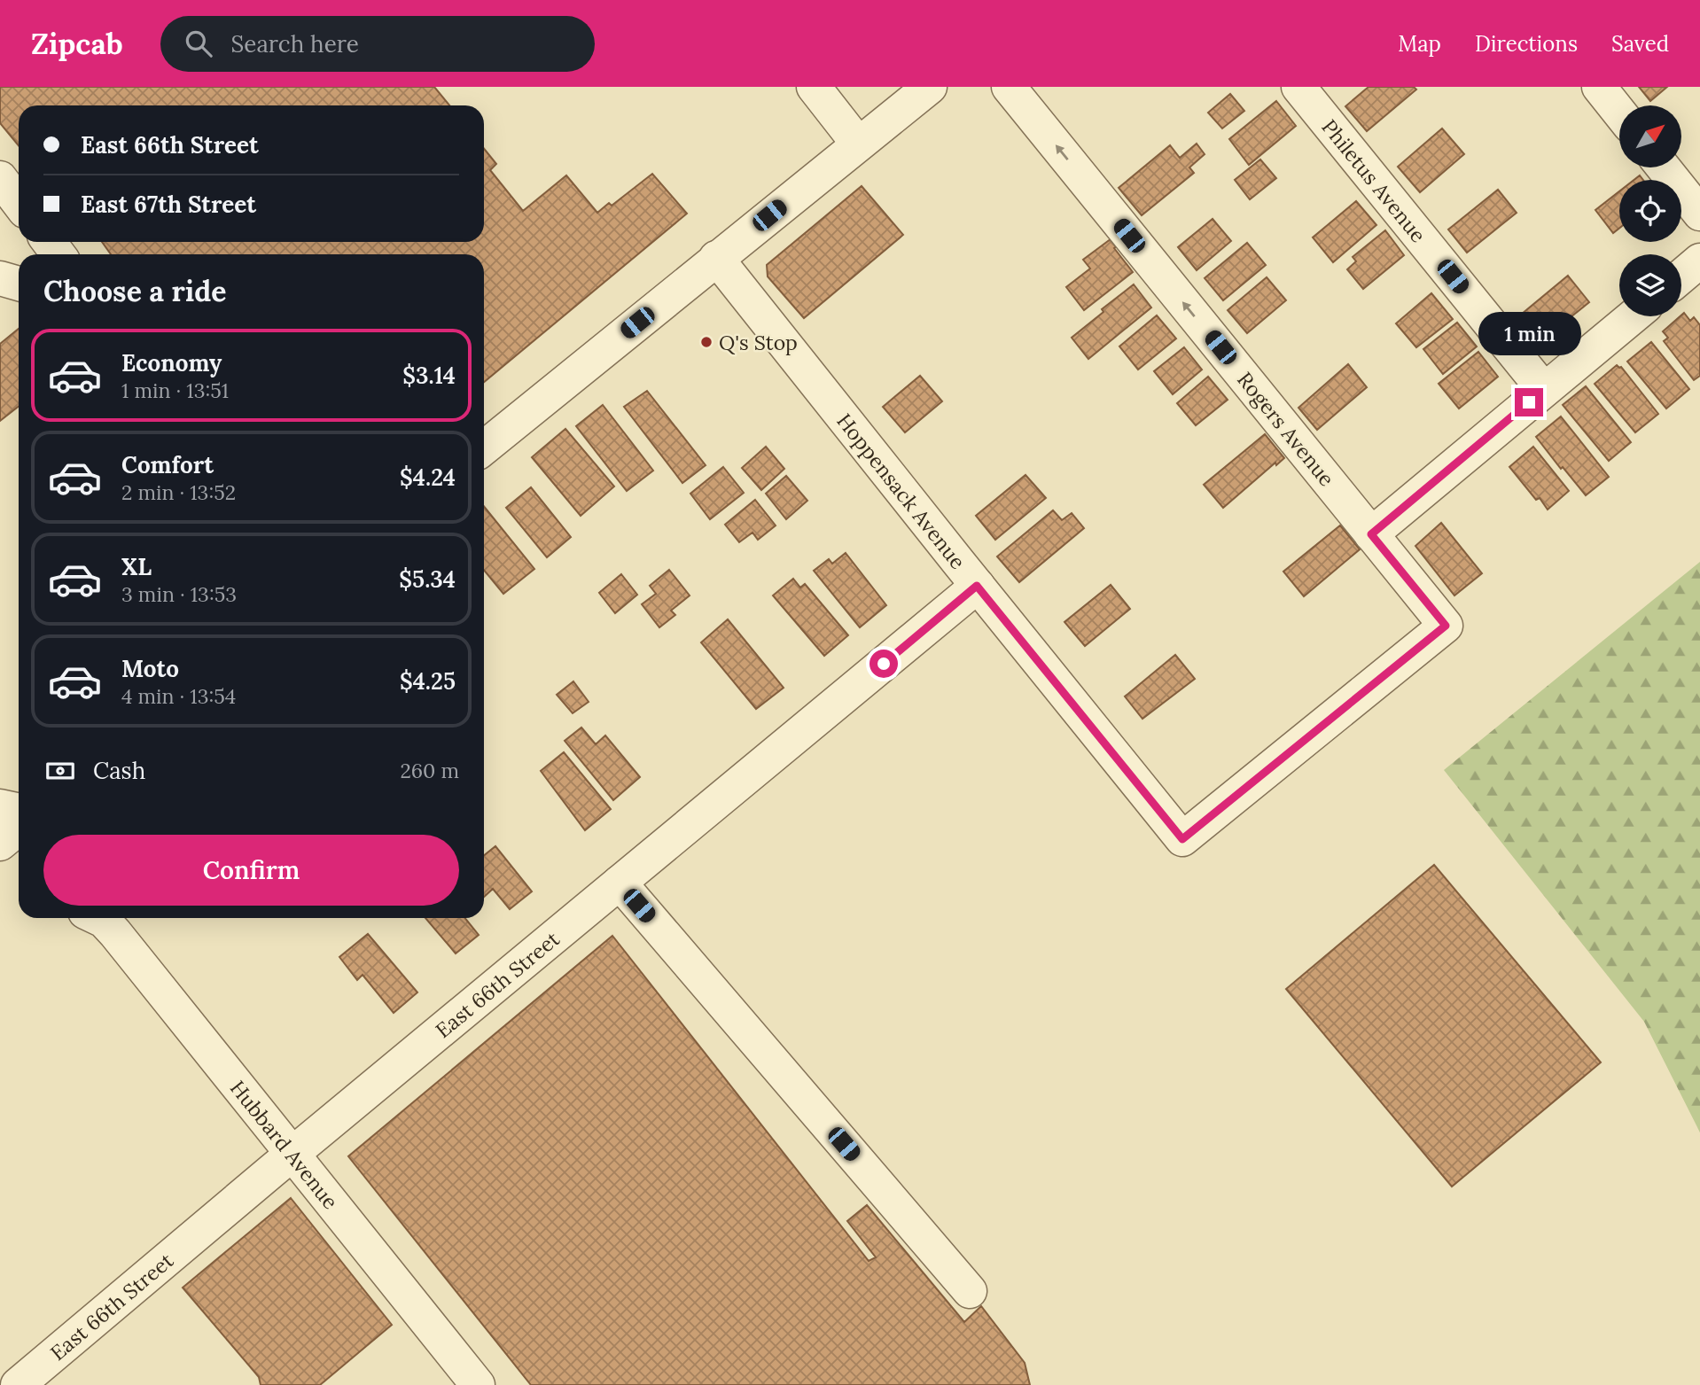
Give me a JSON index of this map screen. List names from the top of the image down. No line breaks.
{"streets":{"street":["Philetus Avenue","Rogers Avenue","Hoppensack Avenue","East 66th Street","Hubbard Avenue"]},"crossings":[["Rogers Avenue","Hoppensack Avenue"],["Hoppensack Avenue","East 66th Street"],["East 66th Street","Hubbard Avenue"]],"one_way":["Rogers Avenue"],"places":["Q's Stop"],"north":"top right","page":{"header":"Zipcab","search":"Search here","nav":["Map","Directions","Saved"],"banner":["East 66th Street","East 67th Street"],"heading":"Choose a ride","bubble":"1 min","list":[{"name":"Economy","note":"1 min · 13:51","value":"$3.14"},{"name":"Comfort","note":"2 min · 13:52","value":"$4.24"},{"name":"XL","note":"3 min · 13:53","value":"$5.34"},{"name":"Moto","note":"4 min · 13:54","value":"$4.25"}],"pay":["Cash","260 m"],"buttons":"Confirm"}}
